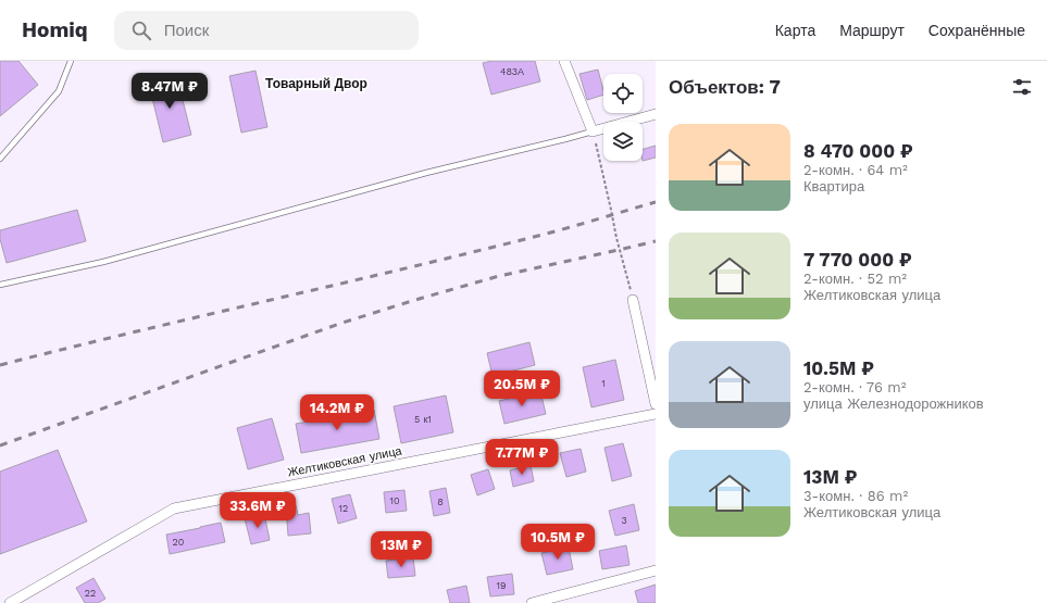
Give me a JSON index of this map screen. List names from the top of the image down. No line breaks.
{"streets":{"street":["Желтиковская улица"]},"districts":["Товарный Двор"],"house_numbers":["483А","1","5 к1","10","8","12","3","20","19","22"],"page":{"header":"Homiq","search":"Поиск","nav":["Карта","Маршрут","Сохранённые"],"heading":"Объектов: 7","price":["8.47M ₽","20.5M ₽","14.2M ₽","7.77M ₽","33.6M ₽","10.5M ₽","13M ₽"],"list":[{"name":"8 470 000 ₽","note":"2-комн. · 64 m² · Квартира"},{"name":"7 770 000 ₽","note":"2-комн. · 52 m² · Желтиковская улица"},{"name":"10.5M ₽","note":"2-комн. · 76 m² · улица Железнодорожников"},{"name":"13M ₽","note":"3-комн. · 86 m² · Желтиковская улица"}]}}
